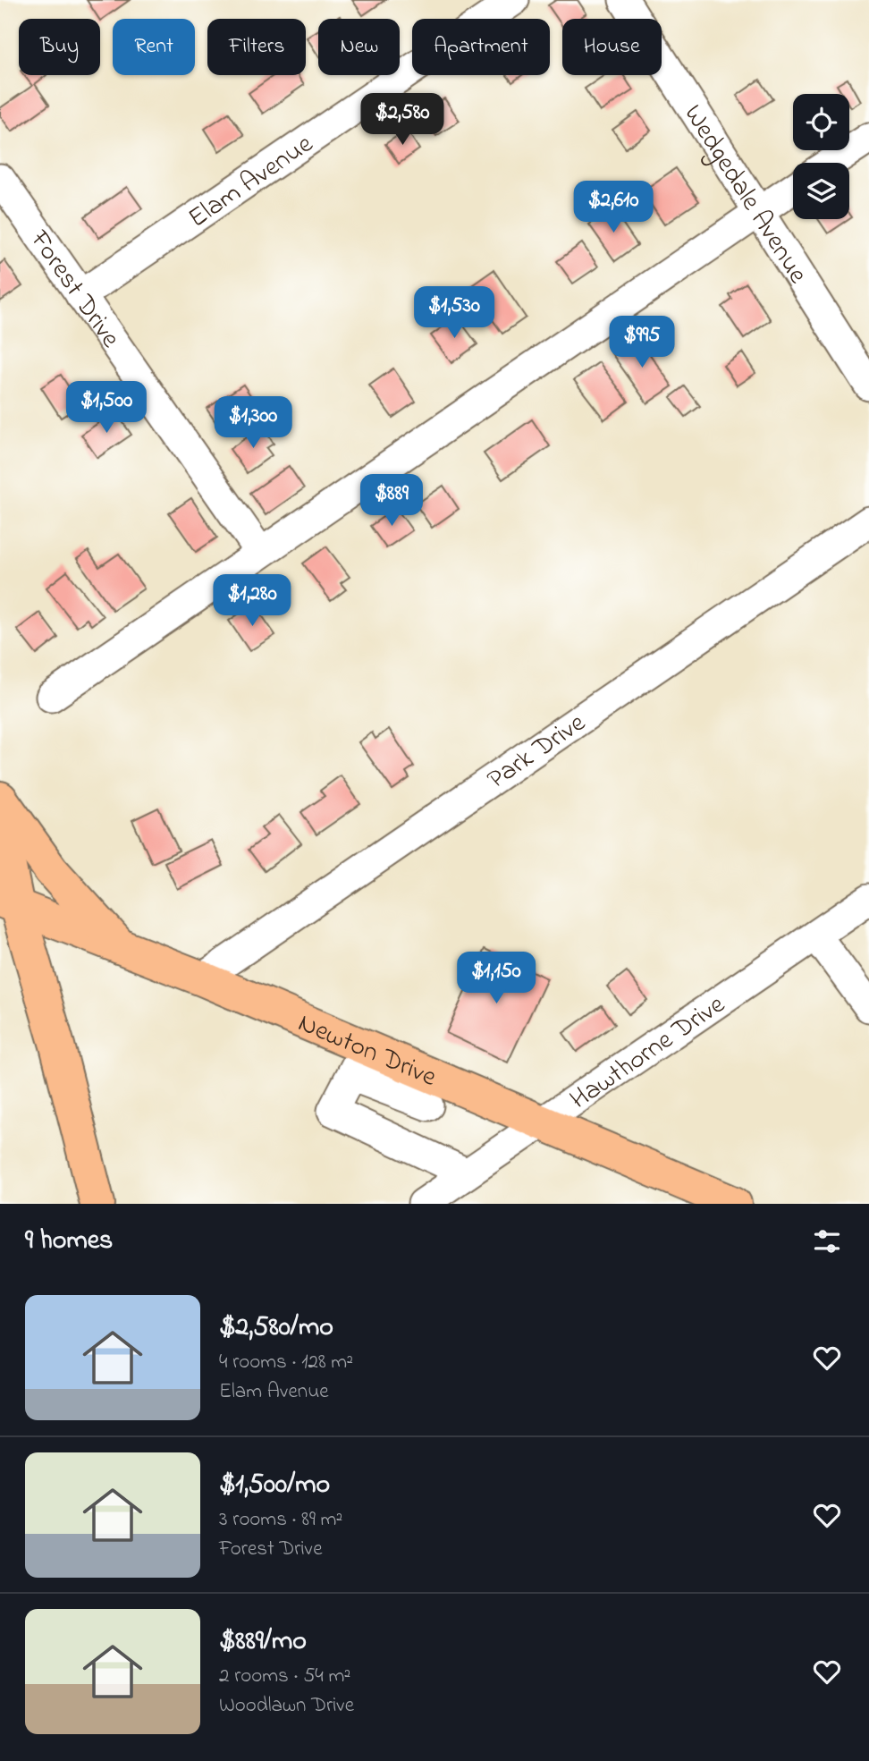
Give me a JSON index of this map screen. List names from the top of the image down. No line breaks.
{"streets":{"main road":["Newton Drive"],"street":["Elam Avenue","Wedgedale Avenue","Forest Drive","Park Drive","Hawthorne Drive"]},"crossings":[["Elam Avenue","Forest Drive"],["Park Drive","Newton Drive"],["Newton Drive","Hawthorne Drive"]],"page":{"chip":["Buy","Rent","Filters","New","Apartment","House"],"price":["$2,580","$2,610","$1,530","$995","$1,500","$1,300","$889","$1,280","$1,150"],"heading":"9 homes","list":[{"name":"$2,580/mo","note":"4 rooms · 128 m² · Elam Avenue"},{"name":"$1,500/mo","note":"3 rooms · 89 m² · Forest Drive"},{"name":"$889/mo","note":"2 rooms · 54 m² · Woodlawn Drive"}]}}
